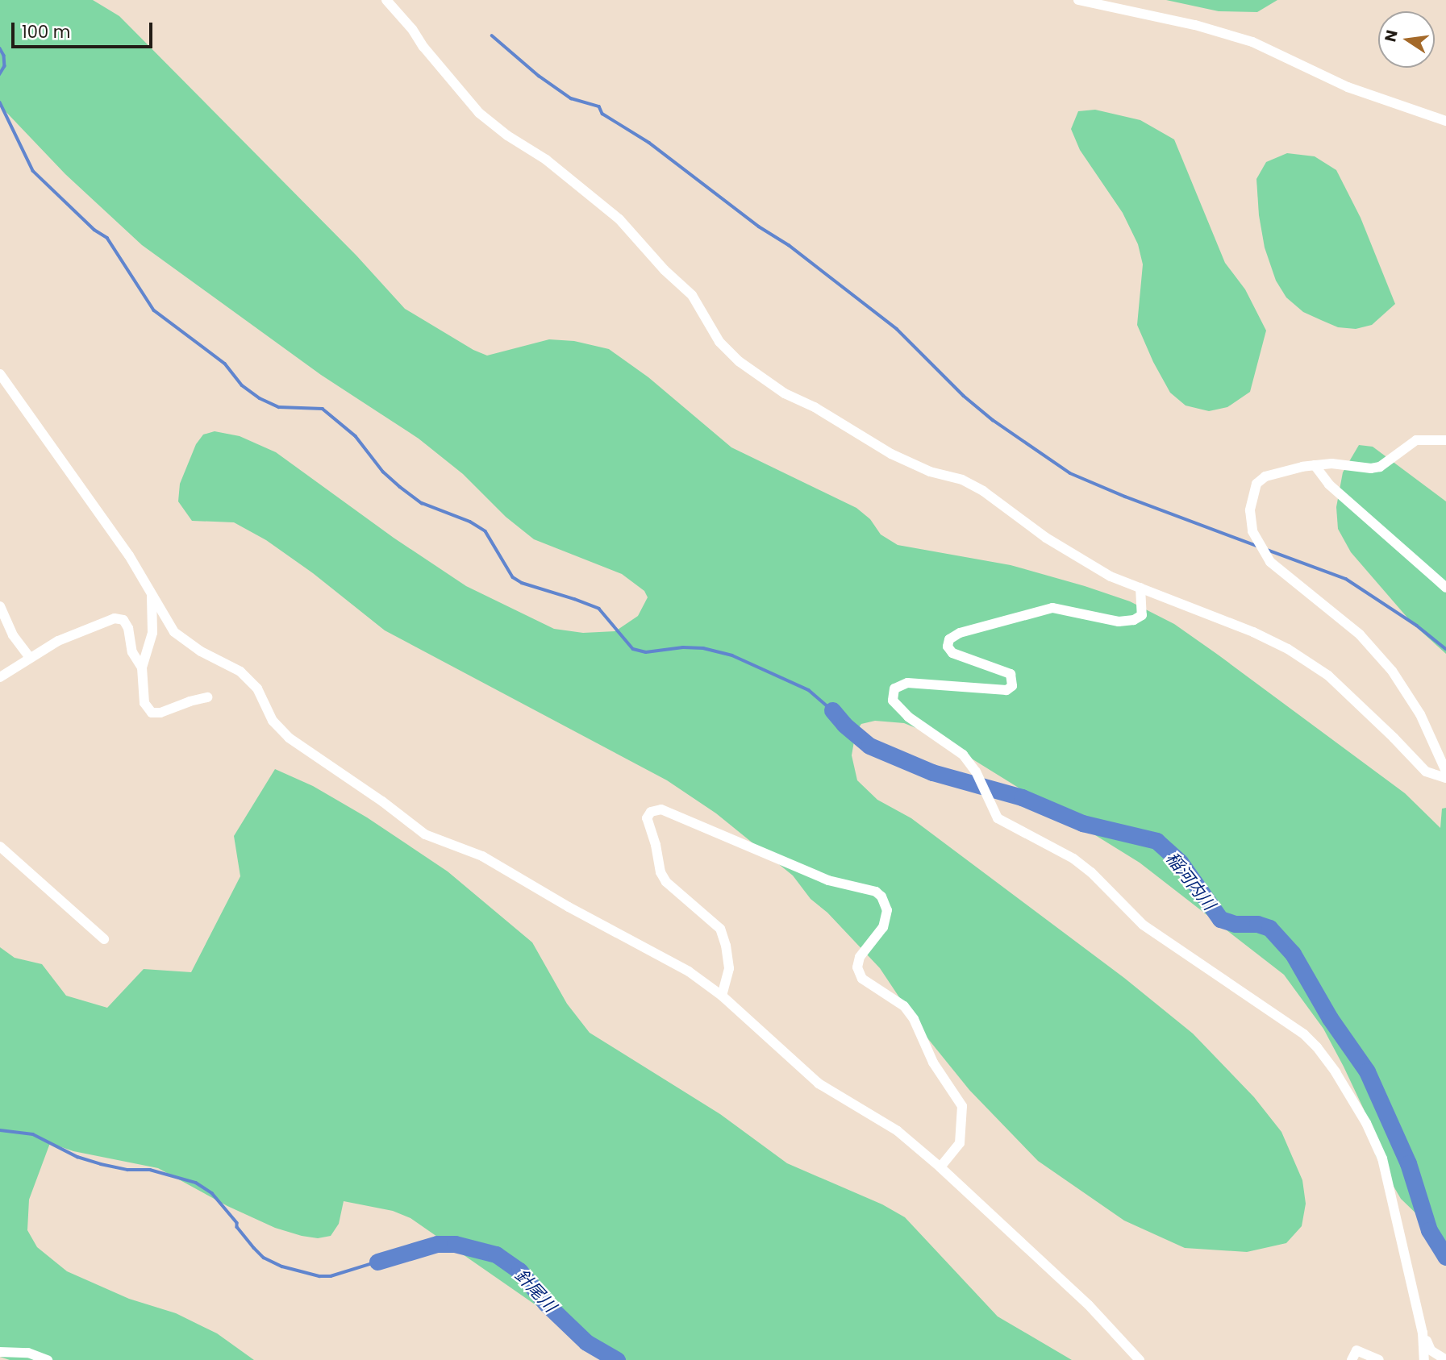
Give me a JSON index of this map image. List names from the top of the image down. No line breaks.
{"water":["稲河内川","針尾川"],"scale_bar":"100 m","north":"left"}
